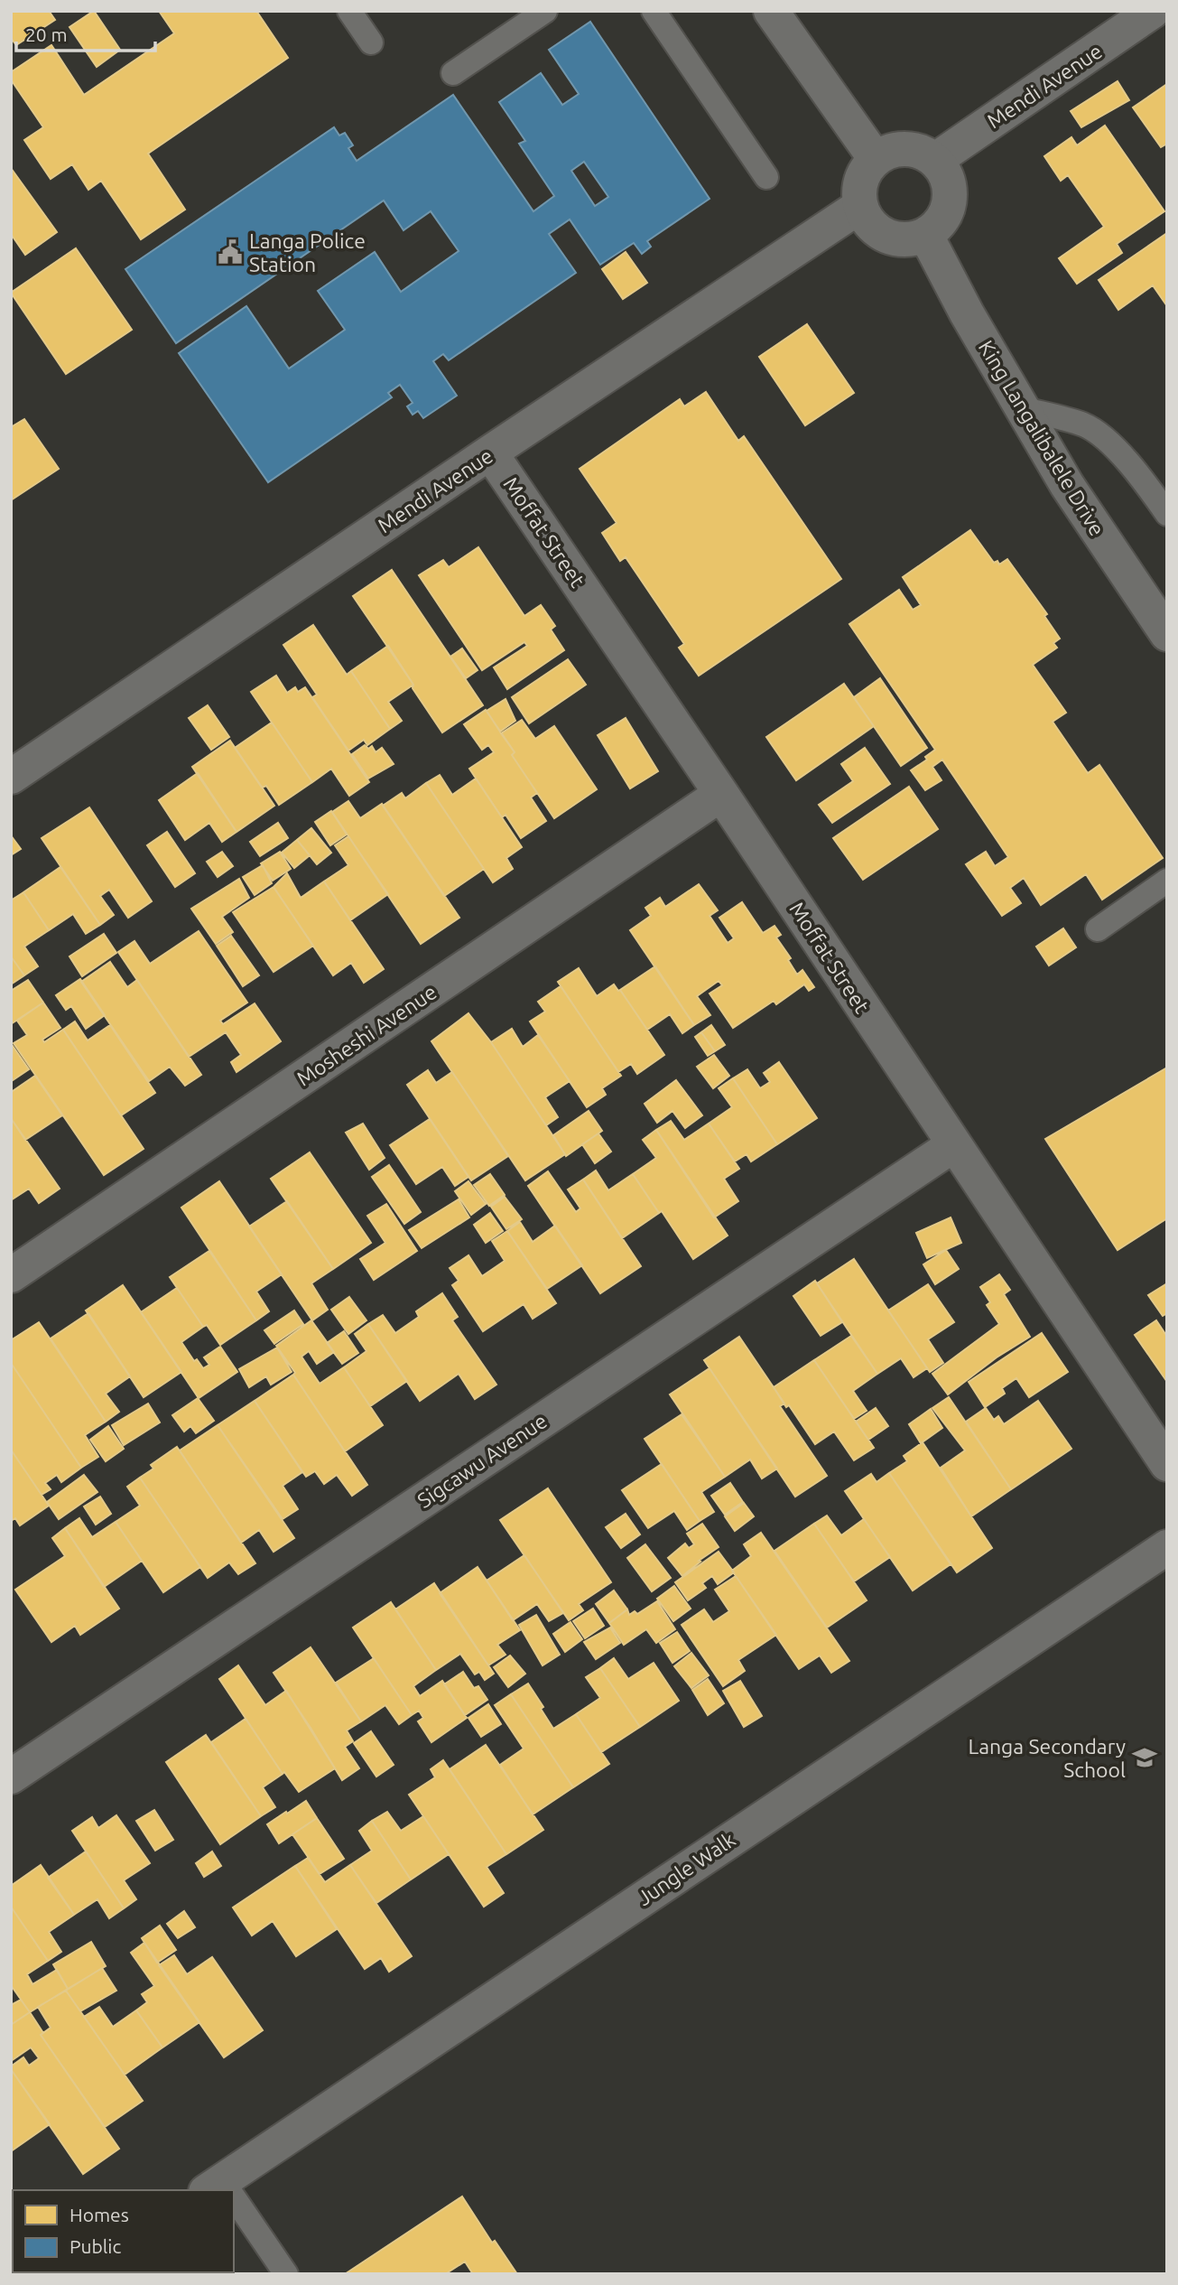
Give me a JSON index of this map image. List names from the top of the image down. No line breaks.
{"streets":{"street":["Mendi Avenue","King Langalibalele Drive","Moffat Street","Mosheshi Avenue","Sigcawu Avenue","Jungle Walk"]},"crossings":[["Mendi Avenue","King Langalibalele Drive"],["Mendi Avenue","Moffat Street"],["Moffat Street","Mosheshi Avenue"],["Moffat Street","Sigcawu Avenue"]],"places":{"public building":["Langa Police Station"],"school or university":["Langa Secondary School"]},"legend":["Homes","Public"],"scale_bar":"20 m"}
